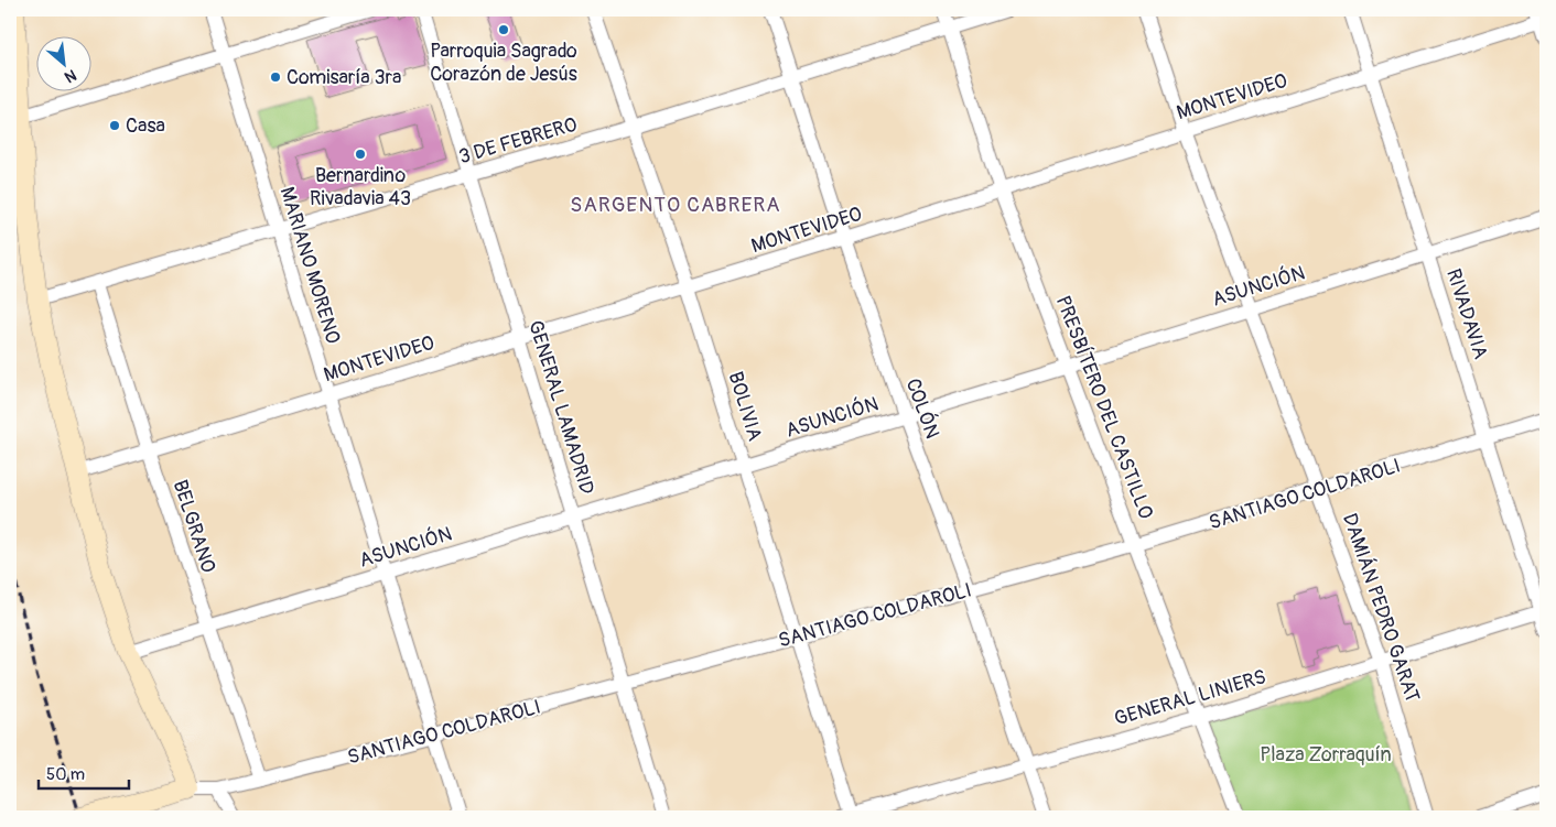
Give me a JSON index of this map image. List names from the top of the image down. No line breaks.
{"streets":{"main road":["SANTIAGO COLDAROLI"],"street":["MONTEVIDEO","3 DE FEBRERO","MARIANO MORENO","ASUNCIÓN","RIVADAVIA","BOLIVIA","GENERAL LAMADRID","PRESBÍTERO DEL CASTILLO","COLÓN","BELGRANO","DAMIÁN PEDRO GARAT","GENERAL LINIERS"]},"crossings":[["MONTEVIDEO","MARIANO MORENO"],["MONTEVIDEO","RIVADAVIA"],["MONTEVIDEO","BOLIVIA"],["MONTEVIDEO","GENERAL LAMADRID"],["MONTEVIDEO","PRESBÍTERO DEL CASTILLO"],["MONTEVIDEO","COLÓN"],["MONTEVIDEO","BELGRANO"],["MONTEVIDEO","DAMIÁN PEDRO GARAT"],["3 DE FEBRERO","MARIANO MORENO"],["3 DE FEBRERO","BOLIVIA"],["3 DE FEBRERO","GENERAL LAMADRID"],["3 DE FEBRERO","PRESBÍTERO DEL CASTILLO"],["3 DE FEBRERO","COLÓN"],["3 DE FEBRERO","BELGRANO"],["MARIANO MORENO","ASUNCIÓN"],["MARIANO MORENO","SANTIAGO COLDAROLI"],["ASUNCIÓN","RIVADAVIA"],["ASUNCIÓN","BOLIVIA"],["ASUNCIÓN","GENERAL LAMADRID"],["ASUNCIÓN","PRESBÍTERO DEL CASTILLO"],["ASUNCIÓN","COLÓN"],["ASUNCIÓN","BELGRANO"],["ASUNCIÓN","DAMIÁN PEDRO GARAT"],["RIVADAVIA","SANTIAGO COLDAROLI"],["RIVADAVIA","GENERAL LINIERS"],["BOLIVIA","SANTIAGO COLDAROLI"],["BOLIVIA","GENERAL LINIERS"],["GENERAL LAMADRID","SANTIAGO COLDAROLI"],["PRESBÍTERO DEL CASTILLO","SANTIAGO COLDAROLI"],["PRESBÍTERO DEL CASTILLO","GENERAL LINIERS"],["COLÓN","SANTIAGO COLDAROLI"],["COLÓN","GENERAL LINIERS"],["SANTIAGO COLDAROLI","BELGRANO"],["SANTIAGO COLDAROLI","DAMIÁN PEDRO GARAT"],["DAMIÁN PEDRO GARAT","GENERAL LINIERS"]],"districts":["SARGENTO CABRERA"],"parks":["Plaza Zorraquín"],"places":["Parroquia Sagrado Corazón de Jesús","Comisaría 3ra","Casa","Bernardino Rivadavia 43"],"scale_bar":"50 m","north":"bottom right"}
